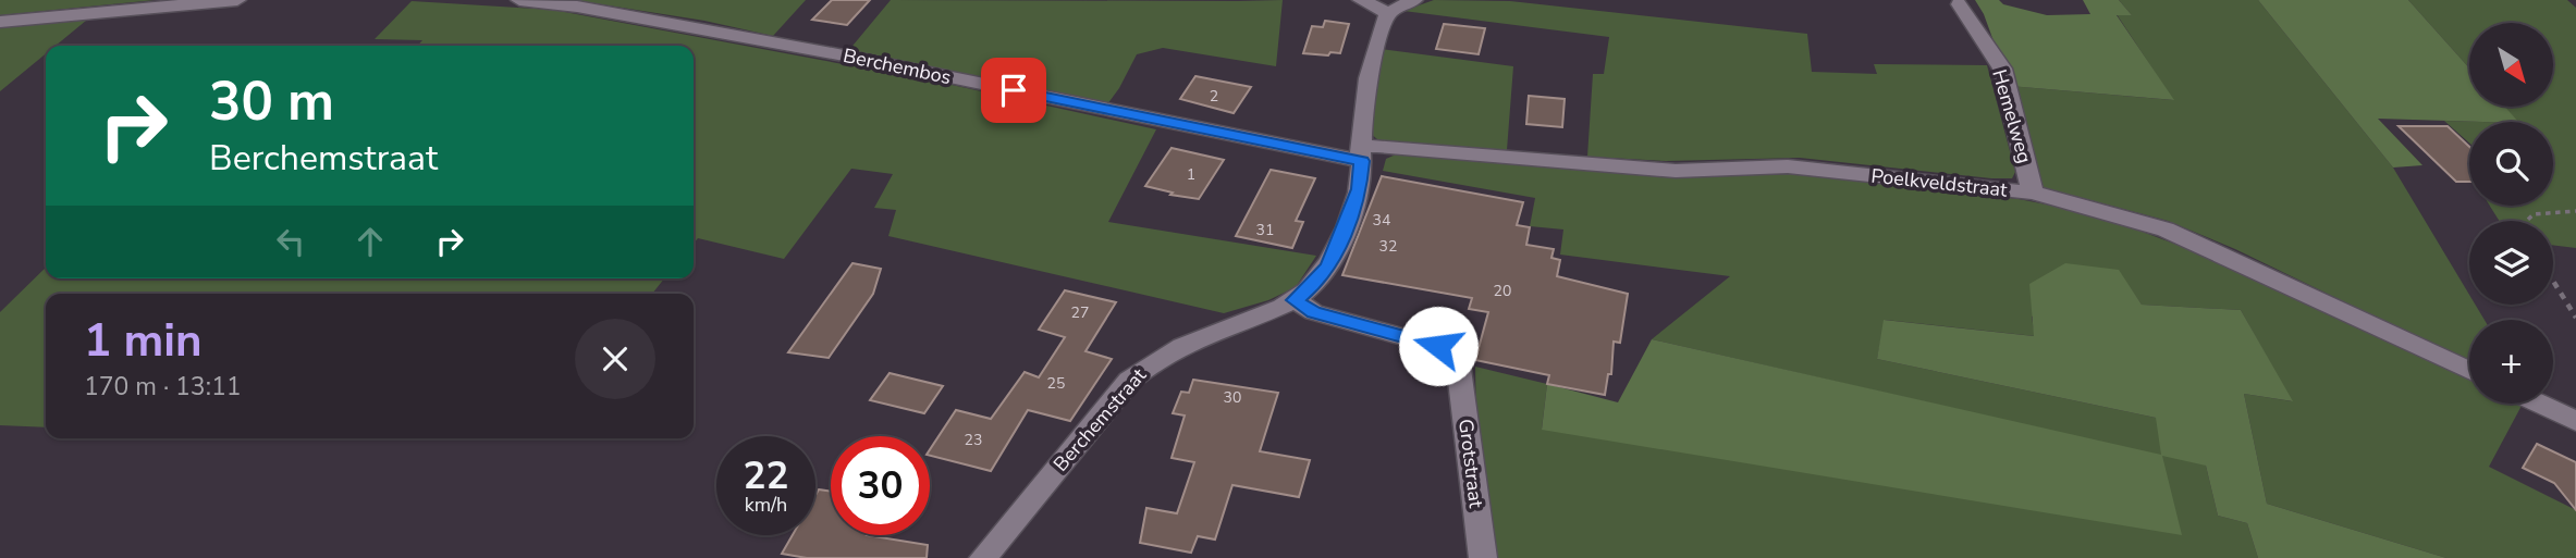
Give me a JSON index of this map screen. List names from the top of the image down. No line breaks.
{"streets":{"street":["Berchembos","Hemelweg","Poelkveldstraat","Berchemstraat","Grotstraat"]},"crossings":[["Berchembos","Poelkveldstraat"],["Berchembos","Berchemstraat"],["Hemelweg","Poelkveldstraat"],["Poelkveldstraat","Berchemstraat"],["Berchemstraat","Grotstraat"]],"house_numbers":["2","1","34","31","32","20","27","25","30","23"],"north":"bottom right","page":{"map_buttons":"+","turn":["30 m","Berchemstraat"],"heading":["1 min","170 m · 13:11"],"speed":"22 km/h","limit":"30"}}
